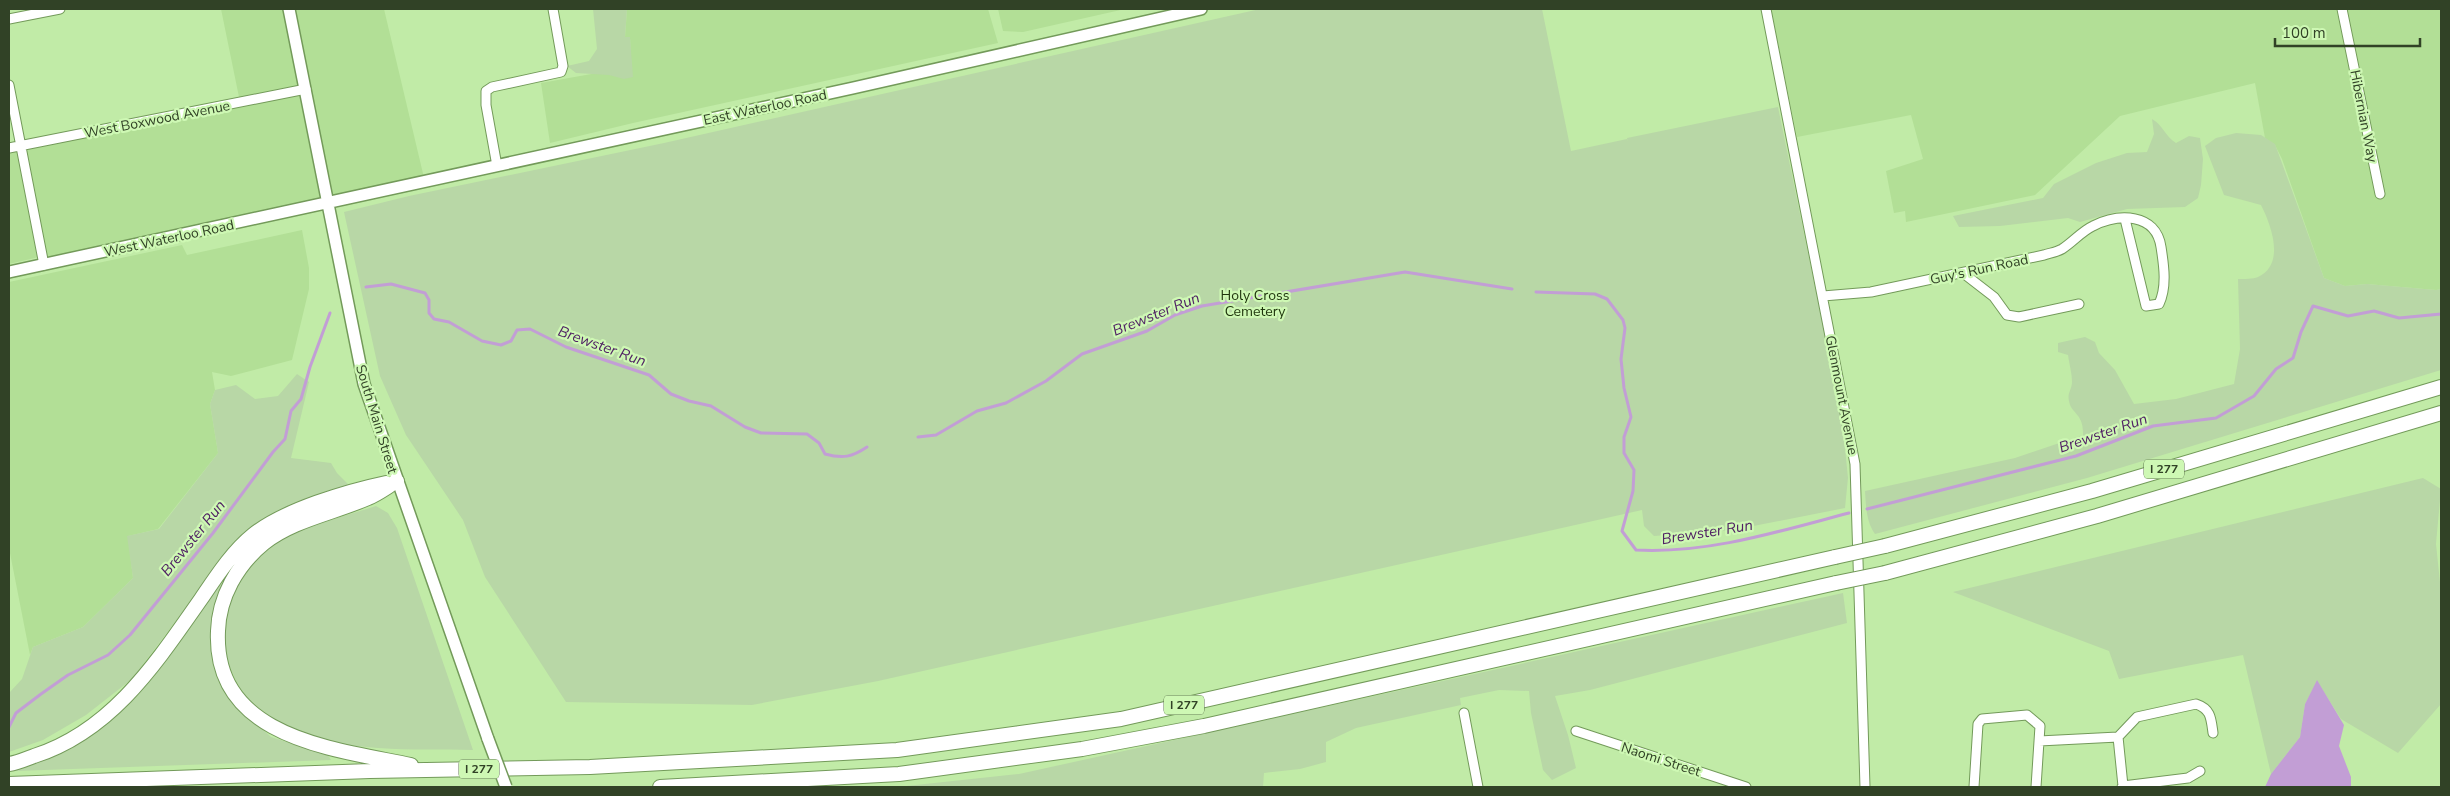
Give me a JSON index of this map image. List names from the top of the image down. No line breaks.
{"streets":{"highway":["I 277"],"main road":["East Waterloo Road","West Waterloo Road","South Main Street"],"street":["Hibernian Way","West Boxwood Avenue","Guy's Run Road","Glenmount Avenue","Naomi Street"]},"crossings":[["East Waterloo Road","West Waterloo Road"],["East Waterloo Road","South Main Street"],["West Boxwood Avenue","South Main Street"],["West Waterloo Road","South Main Street"],["Guy's Run Road","Glenmount Avenue"]],"water":["Brewster Run"],"parks":["Holy Cross Cemetery"],"scale_bar":"100 m"}
